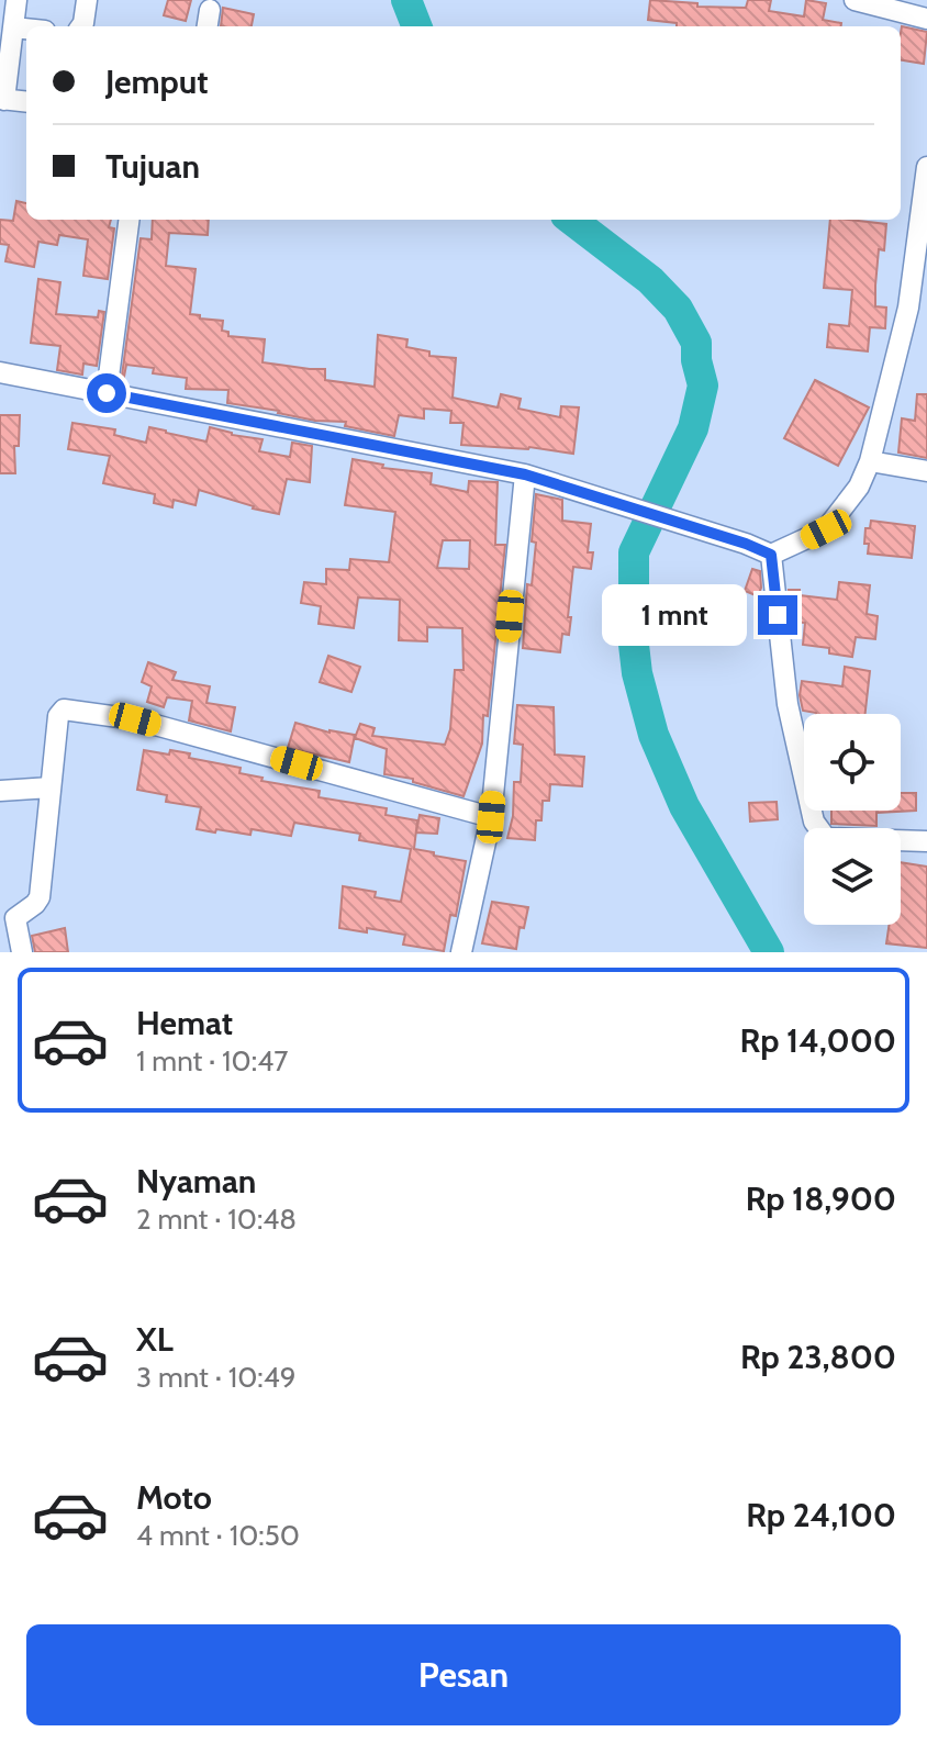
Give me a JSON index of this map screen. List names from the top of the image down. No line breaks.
{"page":{"banner":["Jemput","Tujuan"],"bubble":"1 mnt","list":[{"name":"Hemat","note":"1 mnt · 10:47","value":"Rp 14,000"},{"name":"Nyaman","note":"2 mnt · 10:48","value":"Rp 18,900"},{"name":"XL","note":"3 mnt · 10:49","value":"Rp 23,800"},{"name":"Moto","note":"4 mnt · 10:50","value":"Rp 24,100"}],"buttons":"Pesan"}}
